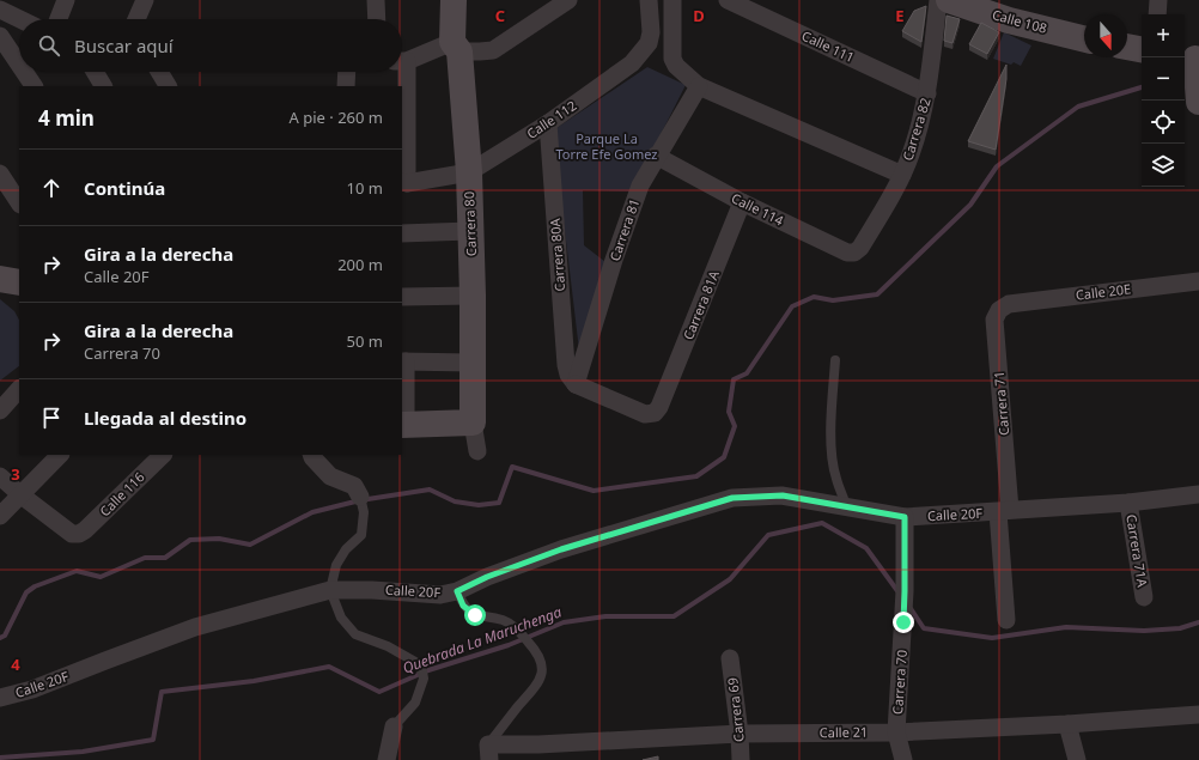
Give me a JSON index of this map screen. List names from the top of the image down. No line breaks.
{"streets":{"street":["Calle 108","Calle 111","Calle 112","Carrera 82","Calle 114","Carrera 80","Carrera 81","Carrera 80A","Calle 20E","Carrera 81A","Carrera 71","Calle 116","Calle 20F","Carrera 71A","Carrera 70","Carrera 69","Calle 21"]},"crossings":[["Calle 111","Carrera 82"],["Calle 112","Carrera 80"],["Calle 112","Carrera 80A"],["Carrera 82","Calle 114"],["Calle 114","Carrera 81"],["Calle 114","Carrera 81A"],["Carrera 81","Carrera 80A"],["Carrera 81","Carrera 81A"],["Carrera 80A","Carrera 81A"],["Calle 20E","Carrera 71"],["Carrera 71","Calle 20F"],["Calle 20F","Carrera 71A"],["Calle 20F","Carrera 70"],["Carrera 70","Calle 21"],["Carrera 69","Calle 21"]],"water":["Quebrada La Maruchenga"],"parks":["Parque La Torre Efe Gomez"],"north":"bottom","page":{"map_buttons":["+","−"],"search":"Buscar aquí","heading":["4 min","A pie · 260 m"],"list":[["Continúa","10 m"],["Gira a la derecha","Calle 20F","200 m"],["Gira a la derecha","Carrera 70","50 m"],"Llegada al destino"]},"grid":{"columns":["C","D","E"],"rows":["3","4"]}}
